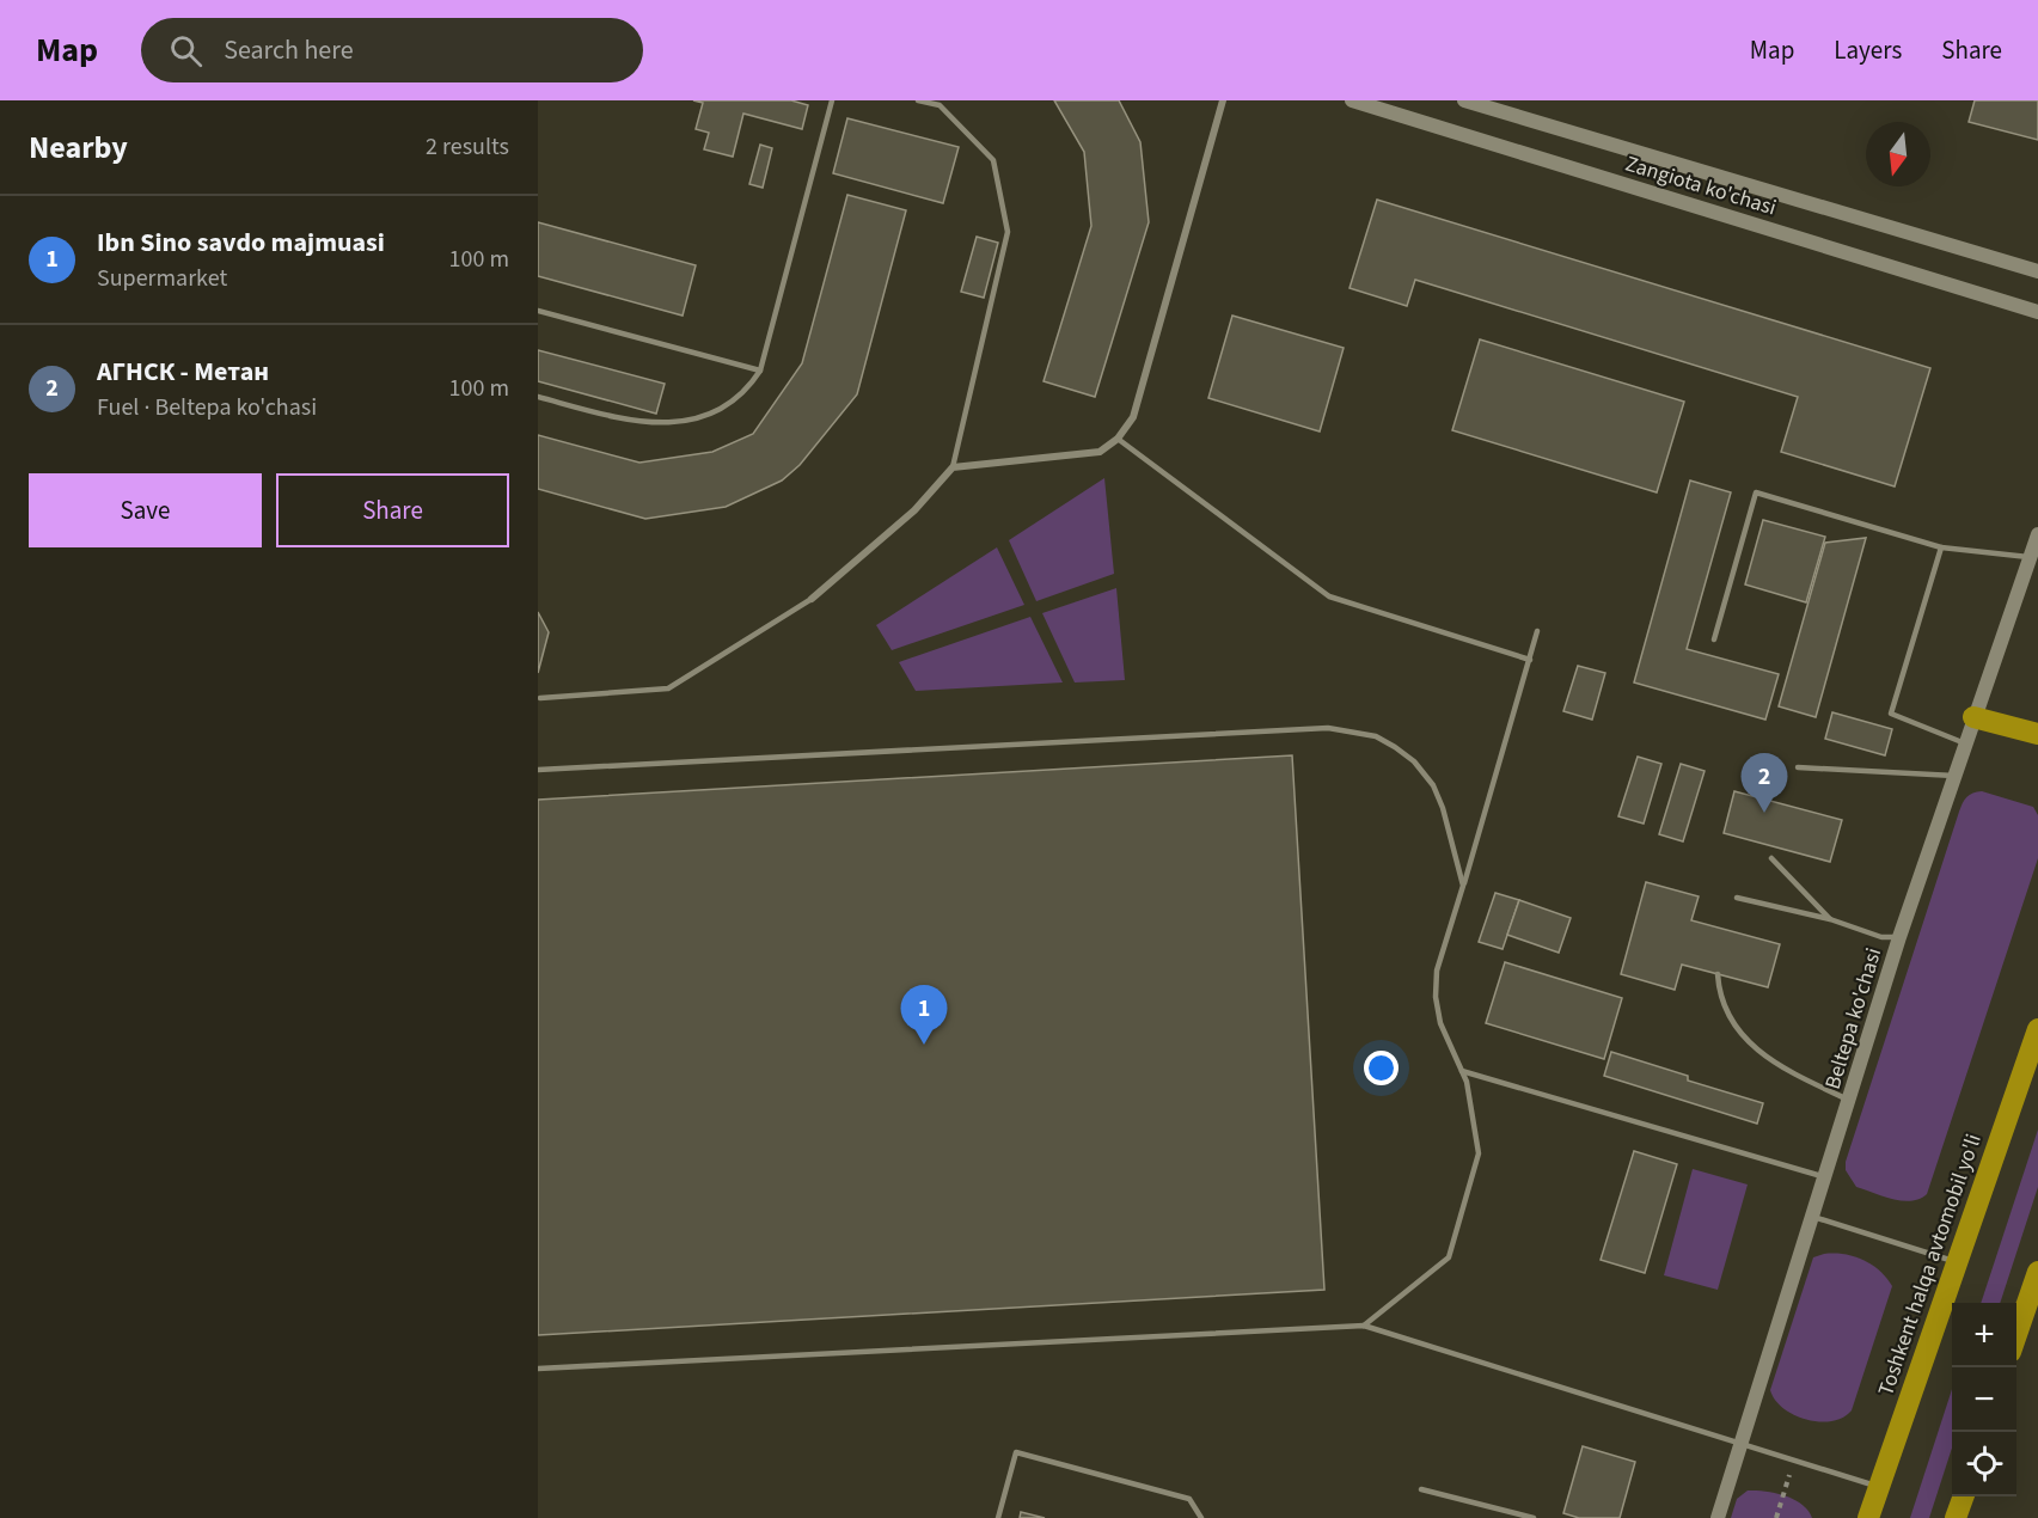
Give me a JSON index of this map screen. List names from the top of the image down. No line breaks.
{"streets":{"highway":["Toshkent halqa avtomobil yo'li"],"main road":["Zangiota ko'chasi","Beltepa ko'chasi"]},"north":"bottom","page":{"header":"Map","search":"Search here","nav":["Map","Layers","Share"],"heading":["Nearby","2 results"],"list":[{"mark":"1","name":"Ibn Sino savdo majmuasi","note":"Supermarket","value":"100 m"},{"mark":"2","name":"АГНСК - Метан","note":"Fuel · Beltepa ko'chasi","value":"100 m"}],"buttons":["Save","Share"],"pins":["2","1"],"map_buttons":["+","−"]}}
